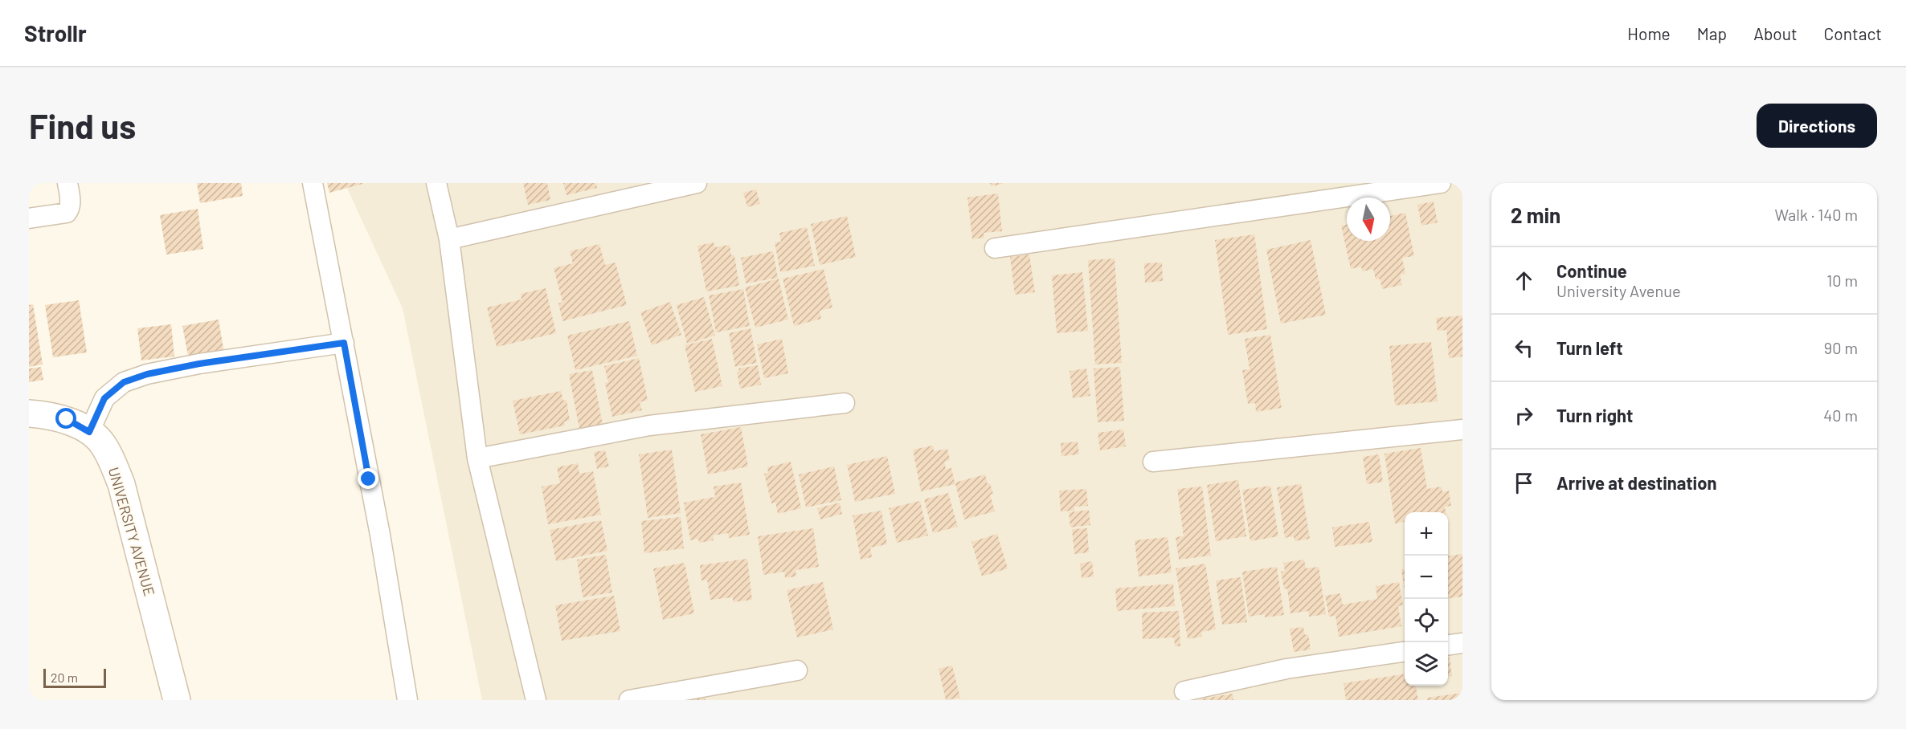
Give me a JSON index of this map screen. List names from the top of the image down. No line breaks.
{"streets":{"street":["UNIVERSITY AVENUE"]},"scale_bar":"20 m","north":"bottom","page":{"header":"Strollr","nav":["Home","Map","About","Contact"],"buttons":"Directions","title":"Find us","heading":["2 min","Walk · 140 m"],"list":[["Continue","University Avenue","10 m"],["Turn left","90 m"],["Turn right","40 m"],"Arrive at destination"],"map_buttons":["+","−"],"scale":"20 m"}}
